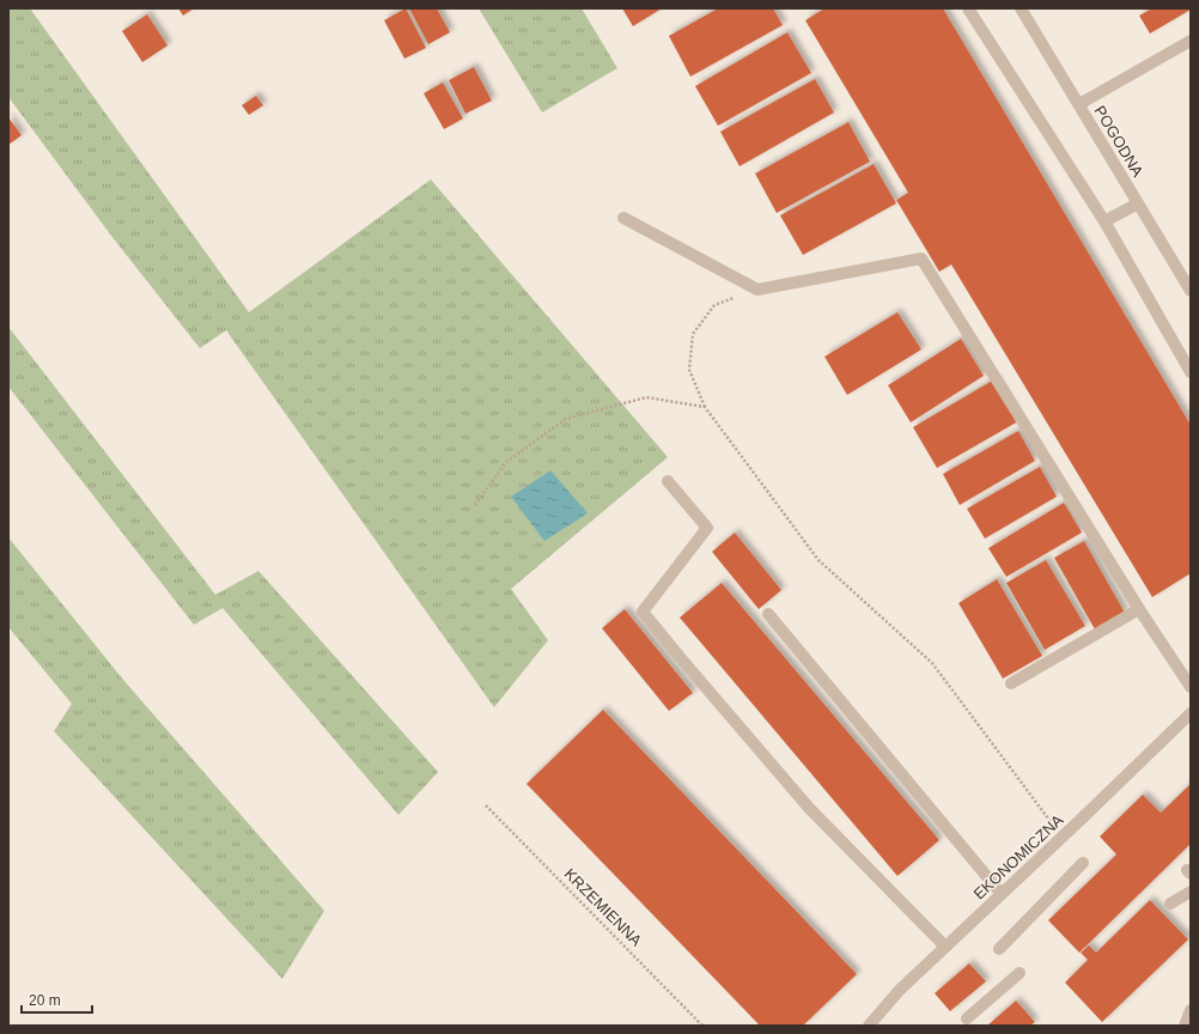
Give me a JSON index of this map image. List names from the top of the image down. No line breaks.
{"streets":{"street":["POGODNA","EKONOMICZNA"],"path":["KRZEMIENNA"]},"scale_bar":"20 m"}
